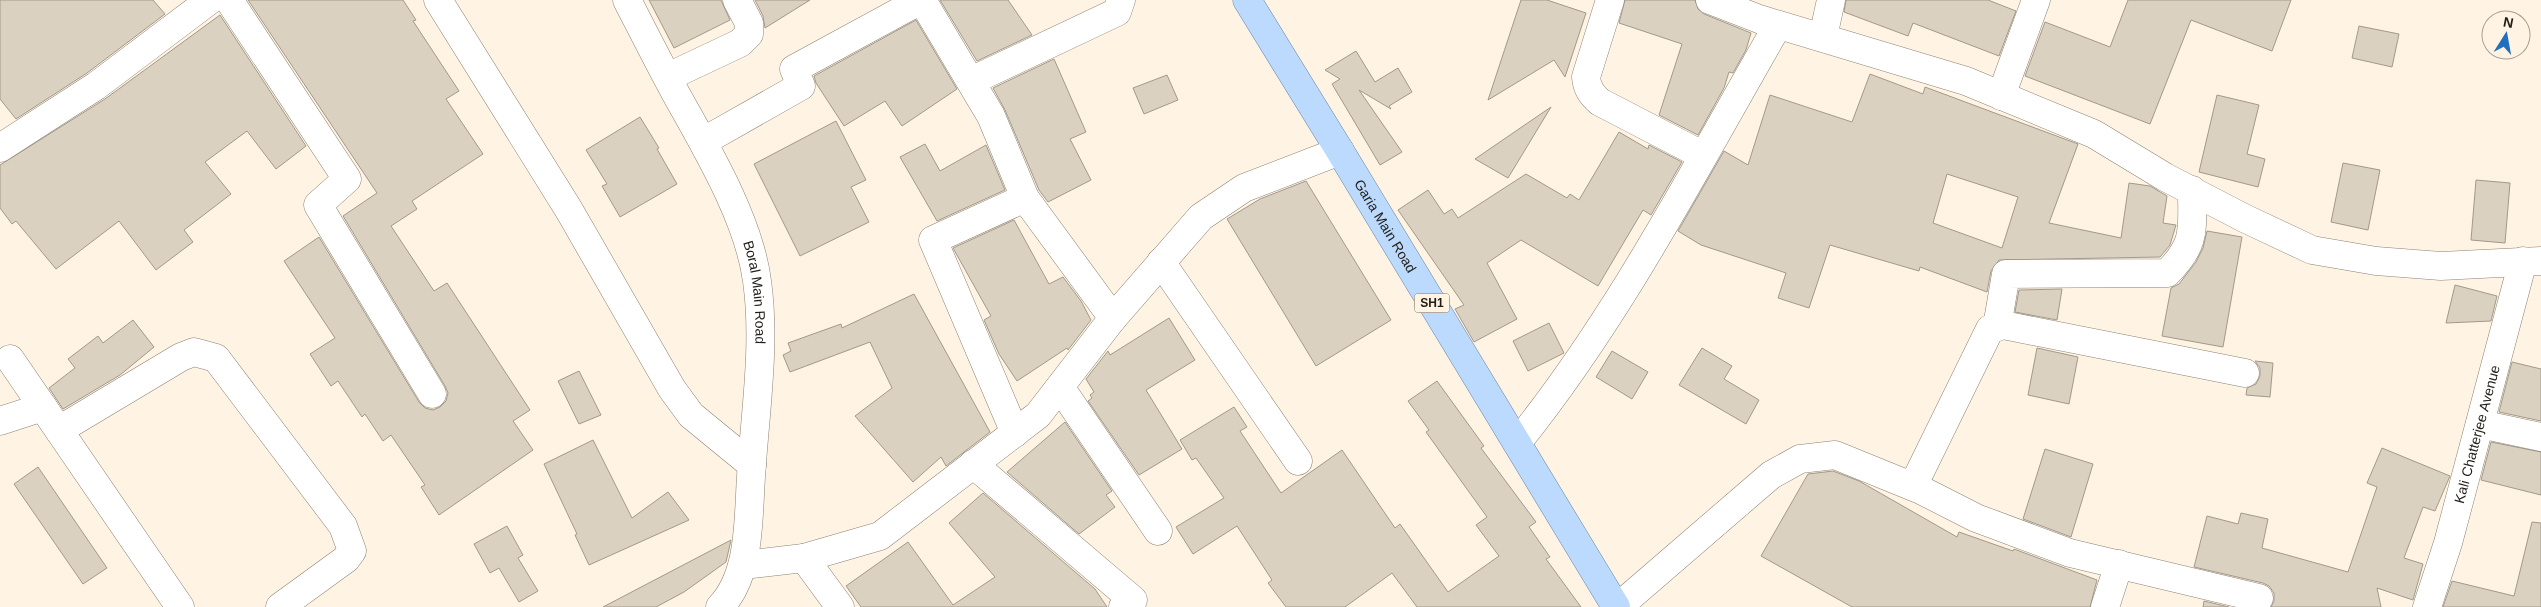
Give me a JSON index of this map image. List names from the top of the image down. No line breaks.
{"streets":{"main road":["Garia Main Road","SH1"],"street":["Boral Main Road","Kali Chatterjee Avenue"]},"north":"top"}
